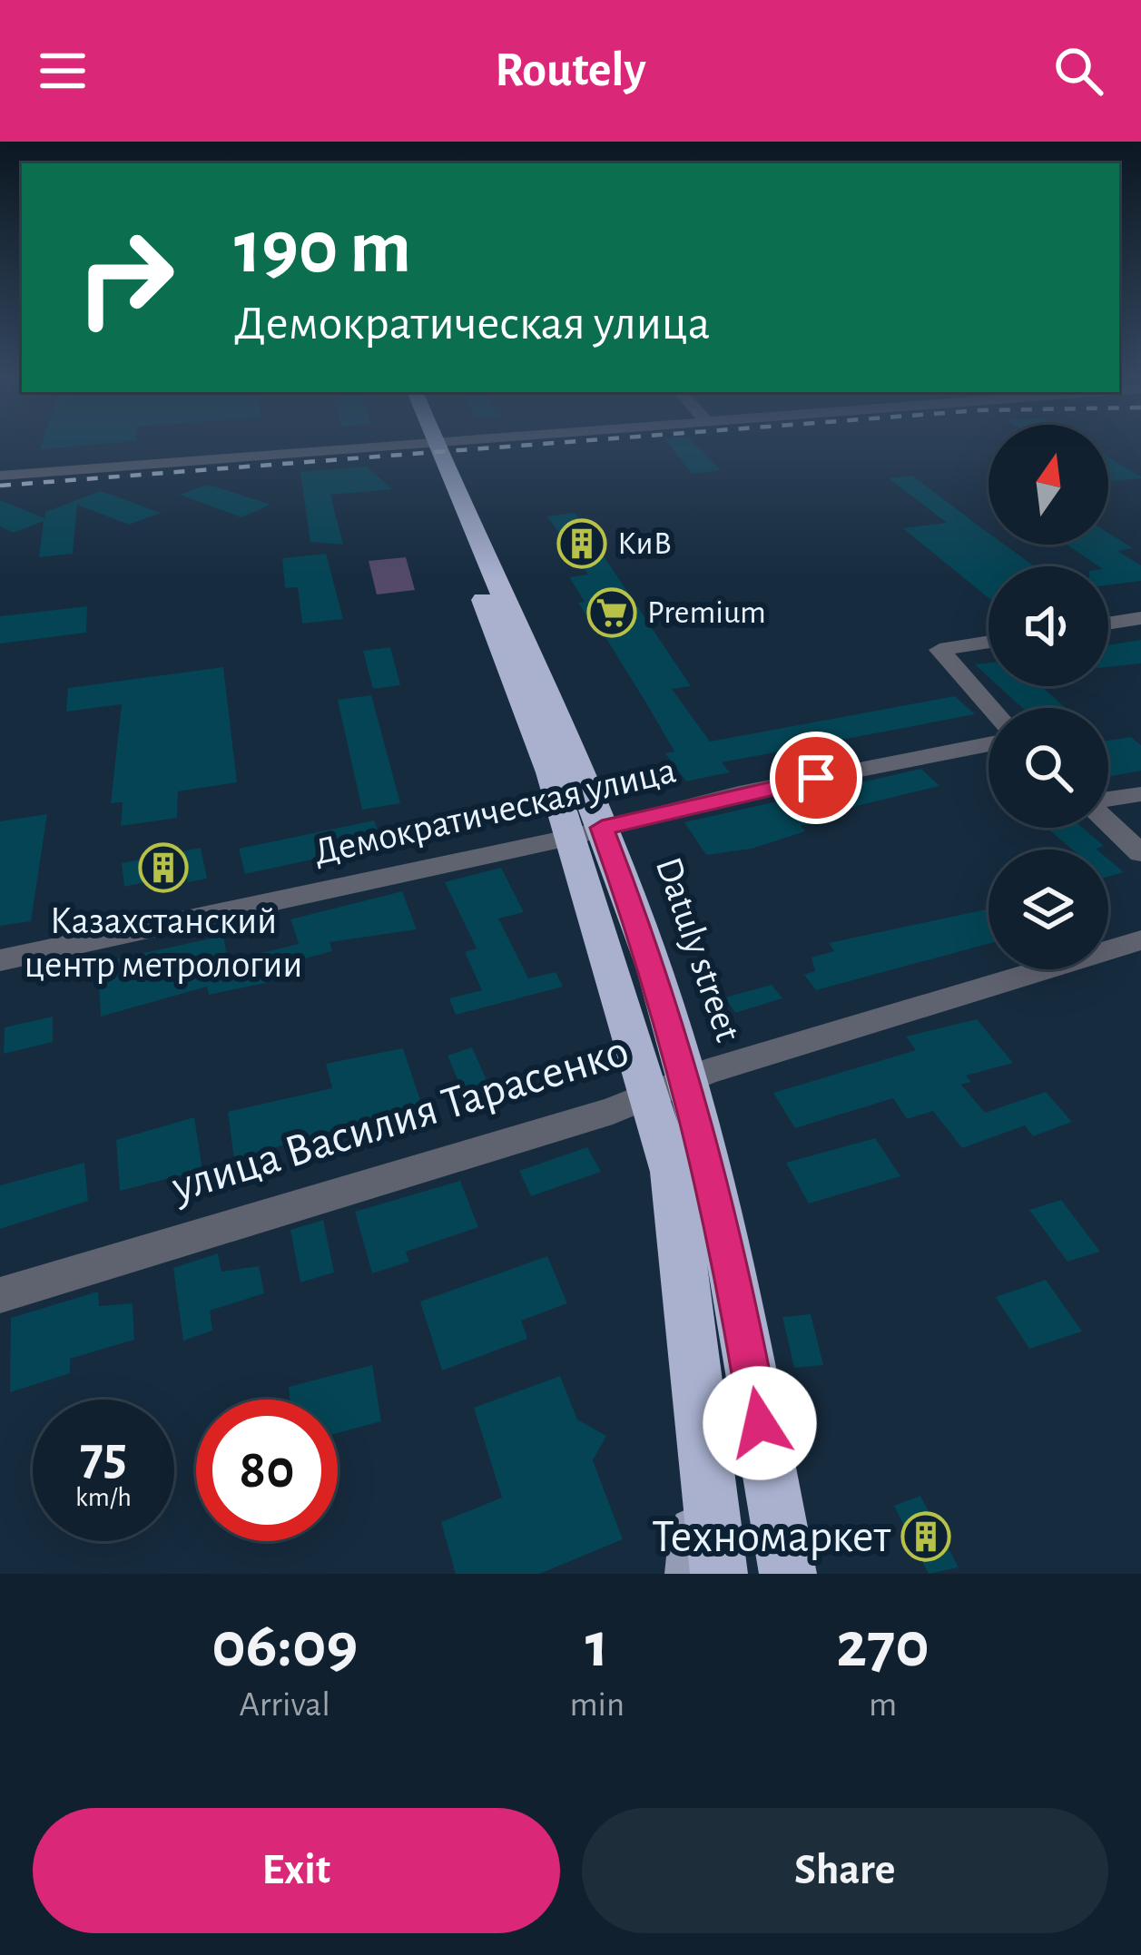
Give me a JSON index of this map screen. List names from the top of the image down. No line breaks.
{"streets":{"highway":["Datuly street"],"street":["Демократическая улица","улица Василия Тарасенко"]},"crossings":[["Демократическая улица","Datuly street"],["Datuly street","улица Василия Тарасенко"]],"places":{"building":["КиВ","Казахстанский центр метрологии","Техномаркет"],"supermarket":["Premium"]},"north":"top","page":{"header":"Routely","turn":["190 m","Демократическая улица"],"speed":"75 km/h","limit":"80","eta":["06:09","Arrival","1","min","270","m"],"buttons":["Exit","Share"]}}
